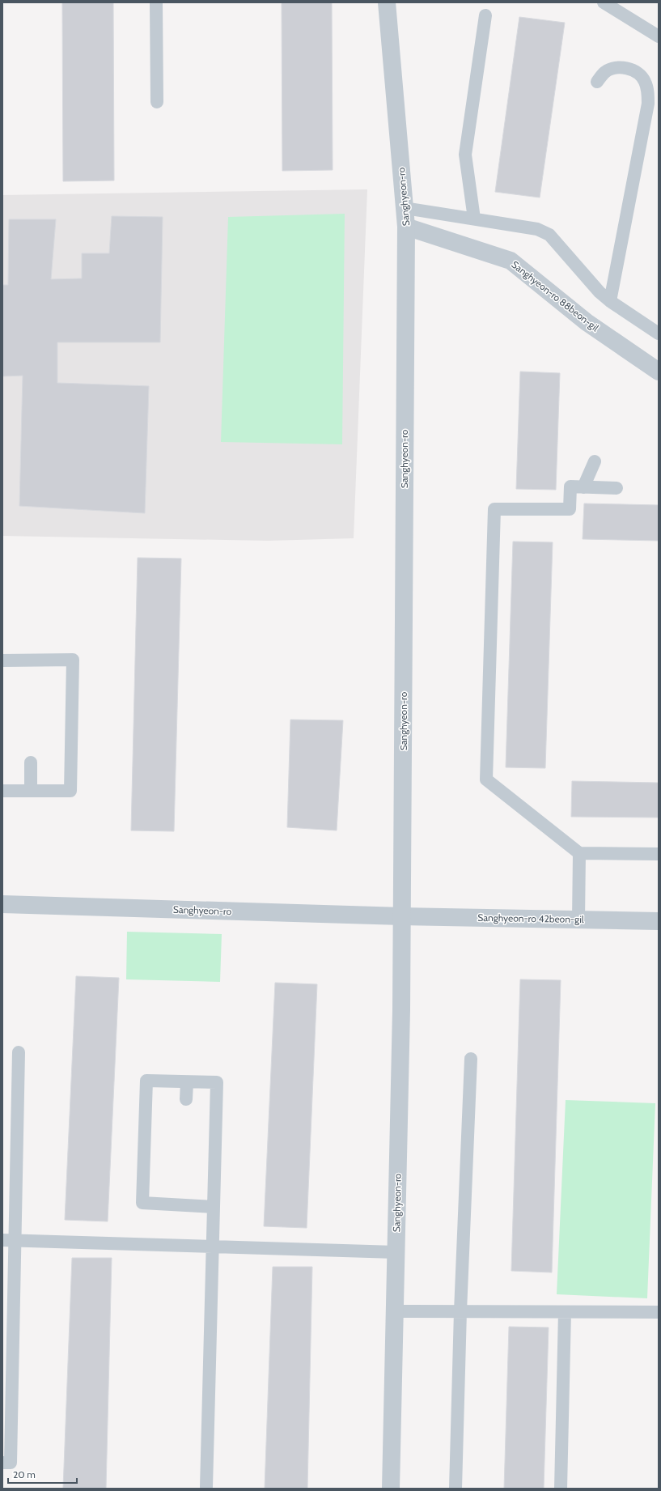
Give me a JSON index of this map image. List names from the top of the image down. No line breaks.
{"streets":{"street":["Sanghyeon-ro","Sanghyeon-ro 88beon-gil","Sanghyeon-ro 42beon-gil"]},"crossings":[["Sanghyeon-ro","Sanghyeon-ro 88beon-gil"],["Sanghyeon-ro","Sanghyeon-ro 42beon-gil"]],"scale_bar":"20 m"}
